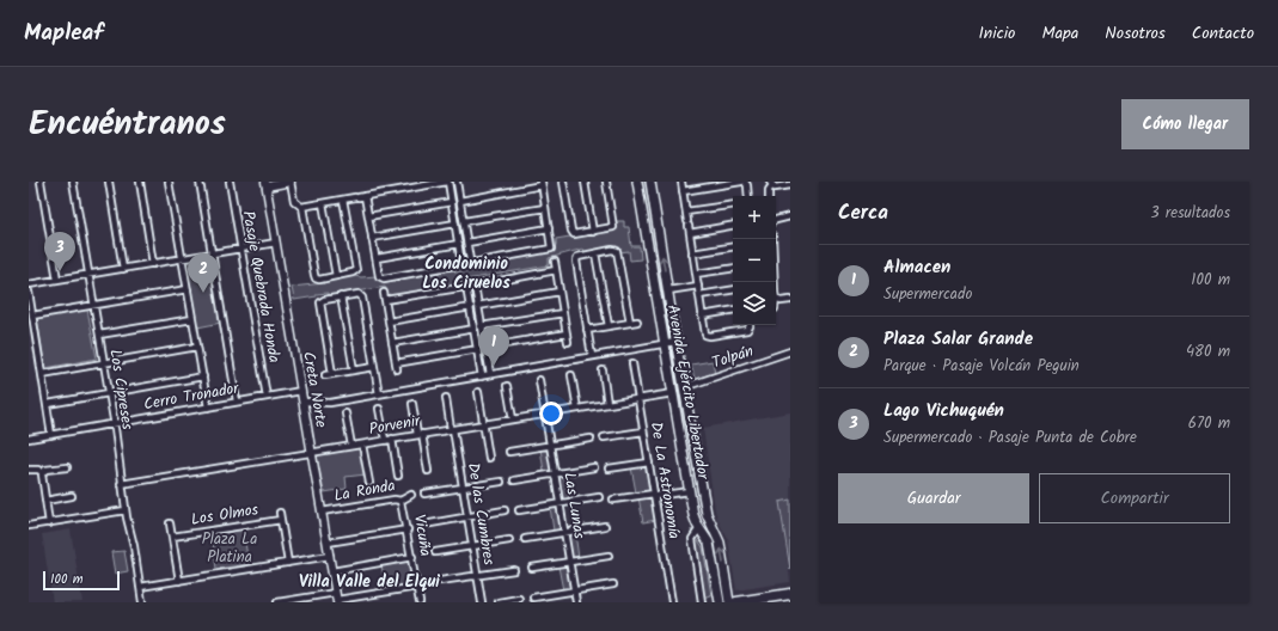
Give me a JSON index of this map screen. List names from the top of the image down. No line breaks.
{"streets":{"main road":["Avenida Ejército Libertador"],"street":["Pasaje Quebrada Honda","Tolpán","Los Cipreses","Creta Norte","Cerro Tronador","Porvenir","De La Astronomía","La Ronda","Las Lunas","De las Cumbres","Los Olmos","Vicuña"]},"crossings":[["Pasaje Quebrada Honda","Cerro Tronador"],["Tolpán","Avenida Ejército Libertador"],["Los Cipreses","Cerro Tronador"],["Los Cipreses","Porvenir"],["Creta Norte","Cerro Tronador"],["Creta Norte","Porvenir"],["Creta Norte","La Ronda"],["Avenida Ejército Libertador","Porvenir"],["Porvenir","De La Astronomía"],["Porvenir","Las Lunas"],["Porvenir","De las Cumbres"],["La Ronda","Vicuña"]],"districts":["Condominio Los Ciruelos","Villa Valle del Elqui"],"parks":["Plaza La Platina"],"scale_bar":"100 m","page":{"header":"Mapleaf","nav":["Inicio","Mapa","Nosotros","Contacto"],"title":"Encuéntranos","buttons":["Cómo llegar",["Guardar","Compartir"]],"heading":["Cerca","3 resultados"],"map_buttons":["+","−"],"pins":["3","2","1"],"list":[{"mark":"1","name":"Almacen","note":"Supermercado","value":"100 m"},{"mark":"2","name":"Plaza Salar Grande","note":"Parque · Pasaje Volcán Peguin","value":"480 m"},{"mark":"3","name":"Lago Vichuquén","note":"Supermercado · Pasaje Punta de Cobre","value":"670 m"}],"scale":"100 m"}}
